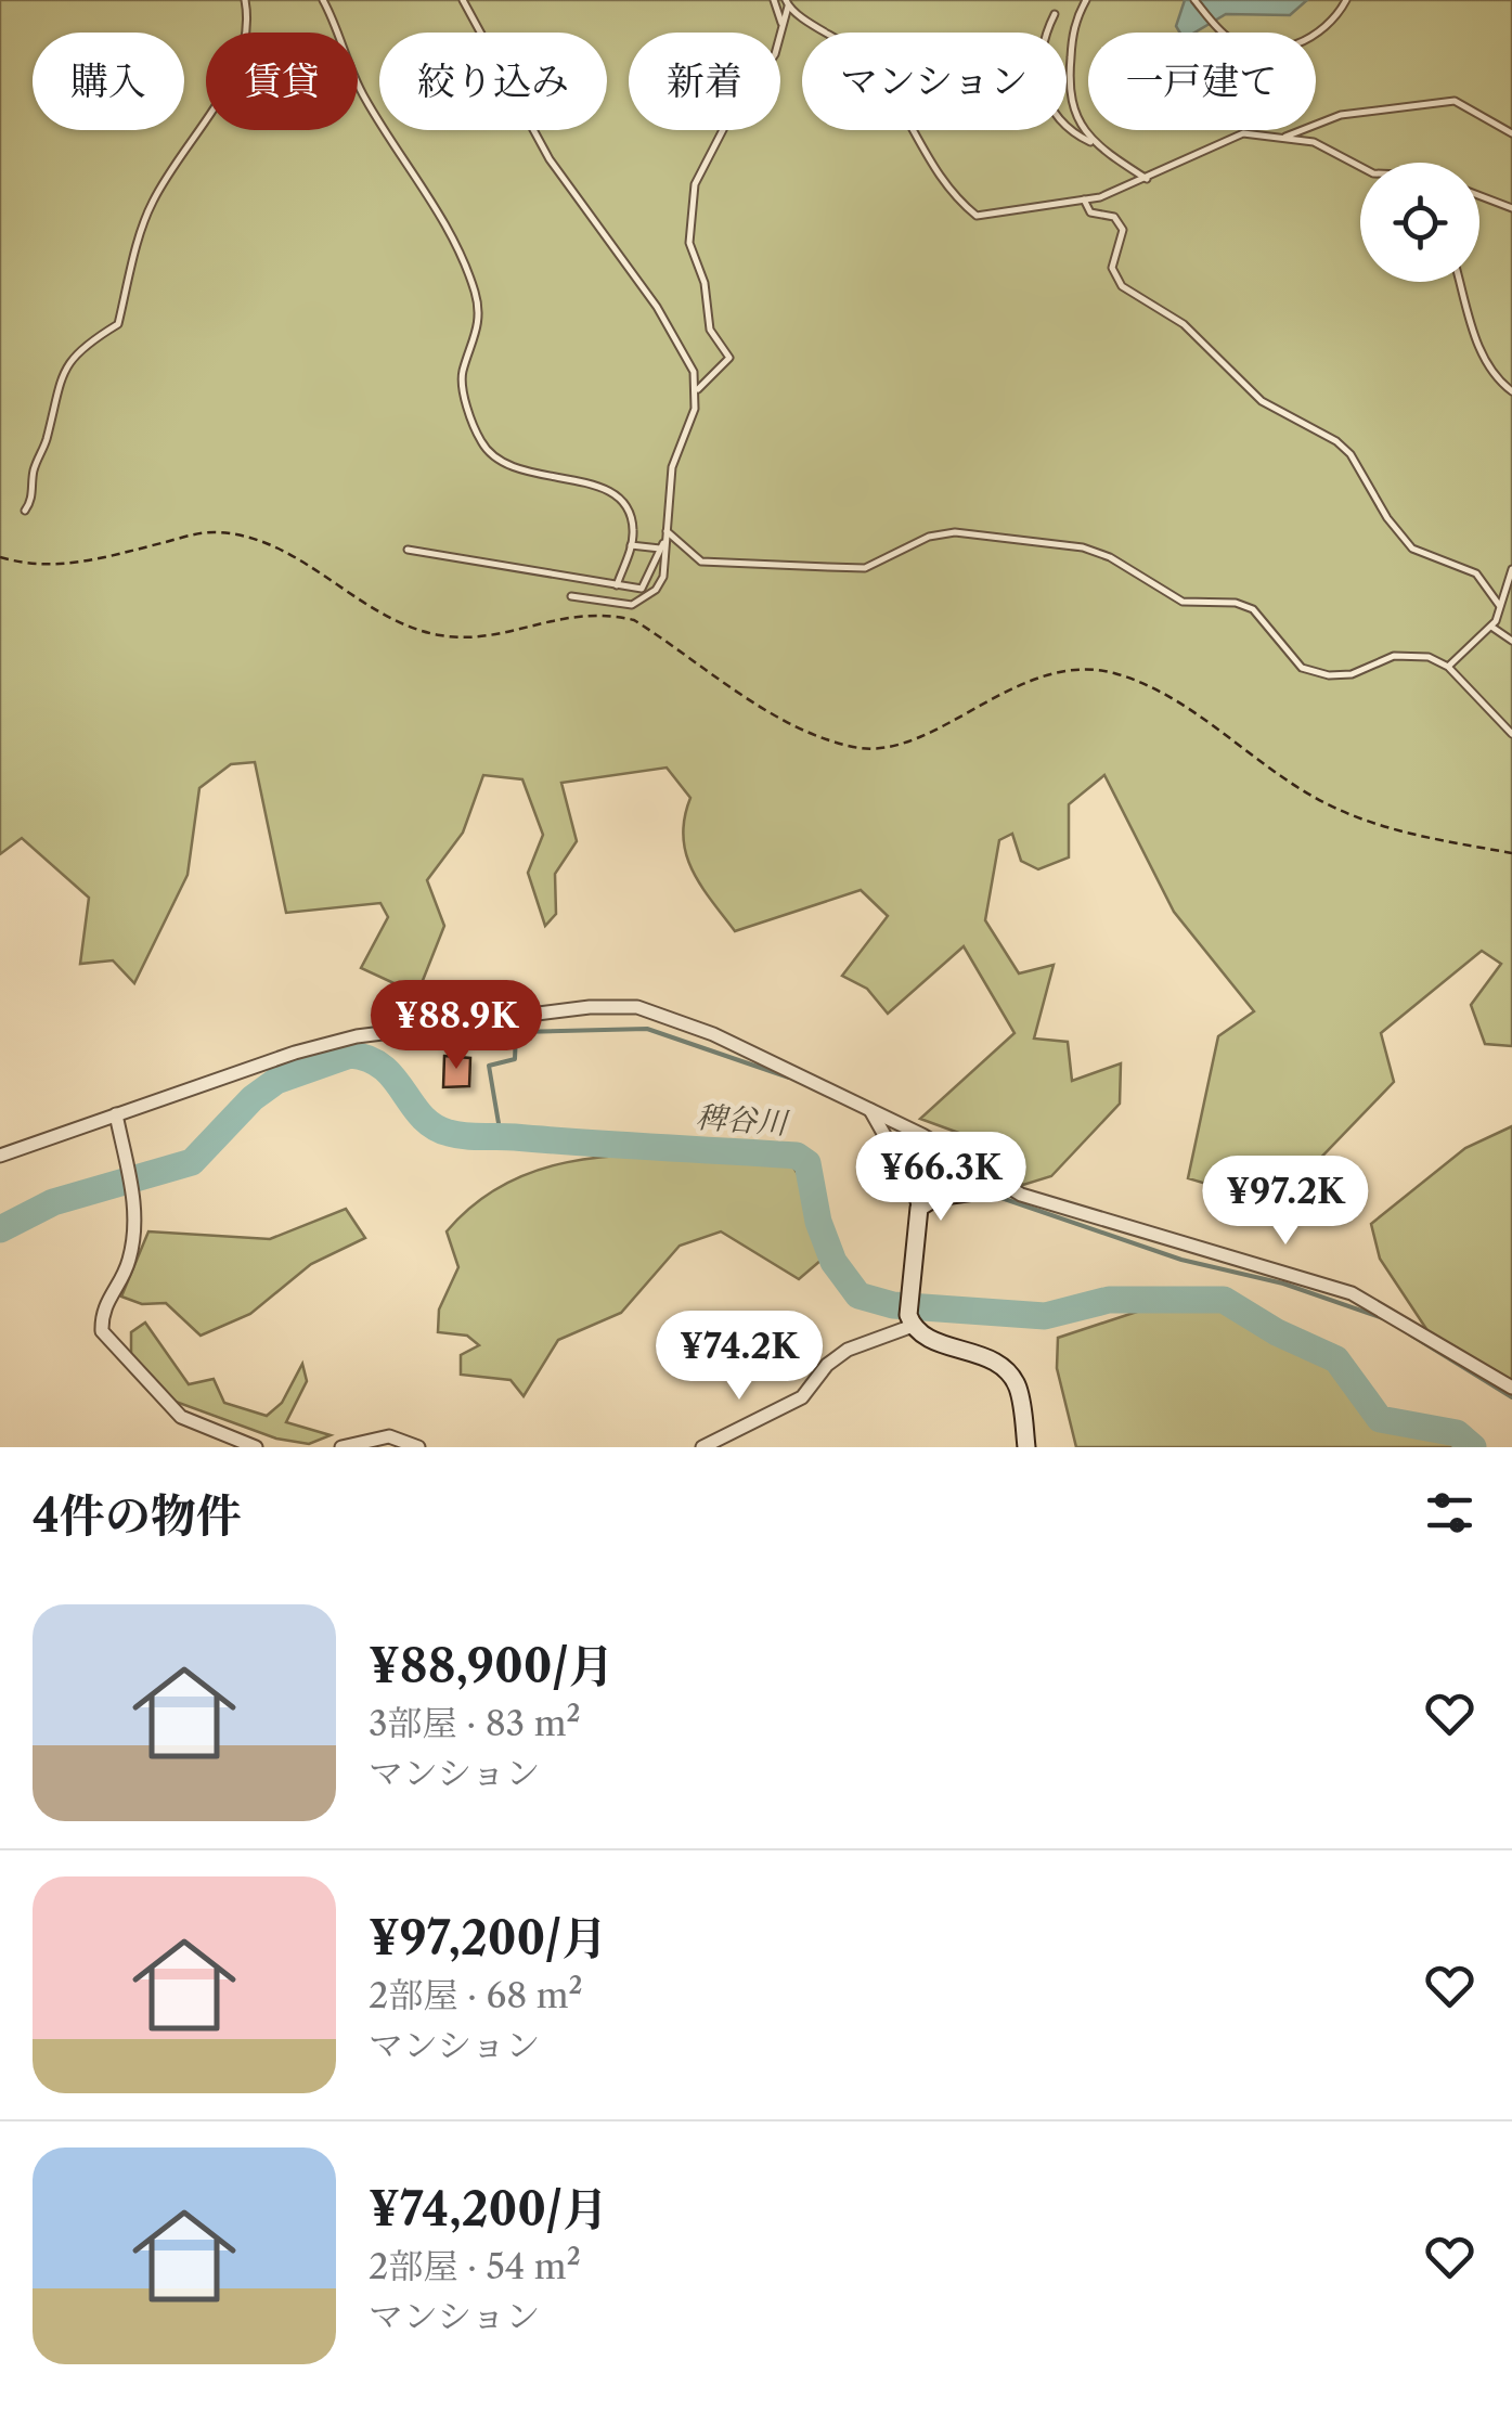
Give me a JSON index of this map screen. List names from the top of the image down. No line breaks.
{"water":["稗谷川"],"page":{"chip":["購入","賃貸","絞り込み","新着","マンション","一戸建て"],"price":["¥88.9K","¥66.3K","¥97.2K","¥74.2K"],"heading":"4件の物件","list":[{"name":"¥88,900/月","note":"3部屋 · 83 m² · マンション"},{"name":"¥97,200/月","note":"2部屋 · 68 m² · マンション"},{"name":"¥74,200/月","note":"2部屋 · 54 m² · マンション"}]}}
